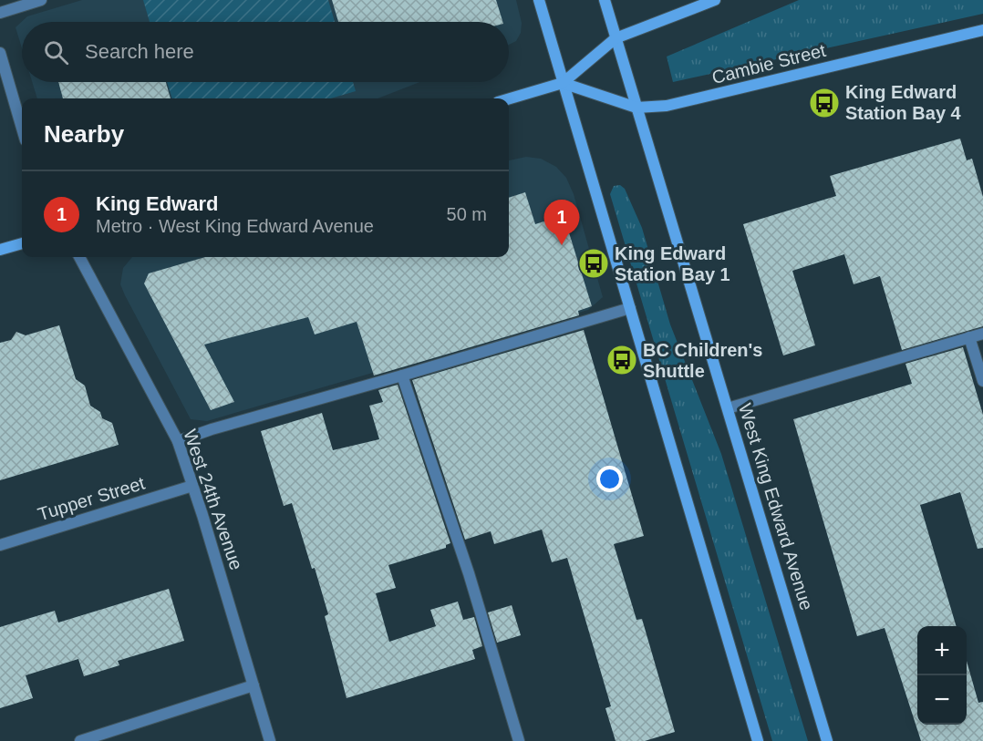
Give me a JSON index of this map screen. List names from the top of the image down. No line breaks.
{"streets":{"main road":["Cambie Street","West King Edward Avenue"],"street":["Tupper Street","West 24th Avenue"]},"crossings":[["Cambie Street","West King Edward Avenue"],["Tupper Street","West 24th Avenue"]],"places":{"bus stop":["King Edward Station Bay 4","King Edward Station Bay 1","BC Children's Shuttle"]},"page":{"search":"Search here","heading":"Nearby","list":[{"mark":"1","name":"King Edward","note":"Metro · West King Edward Avenue","value":"50 m"}],"pins":"1","map_buttons":["+","−"]}}
